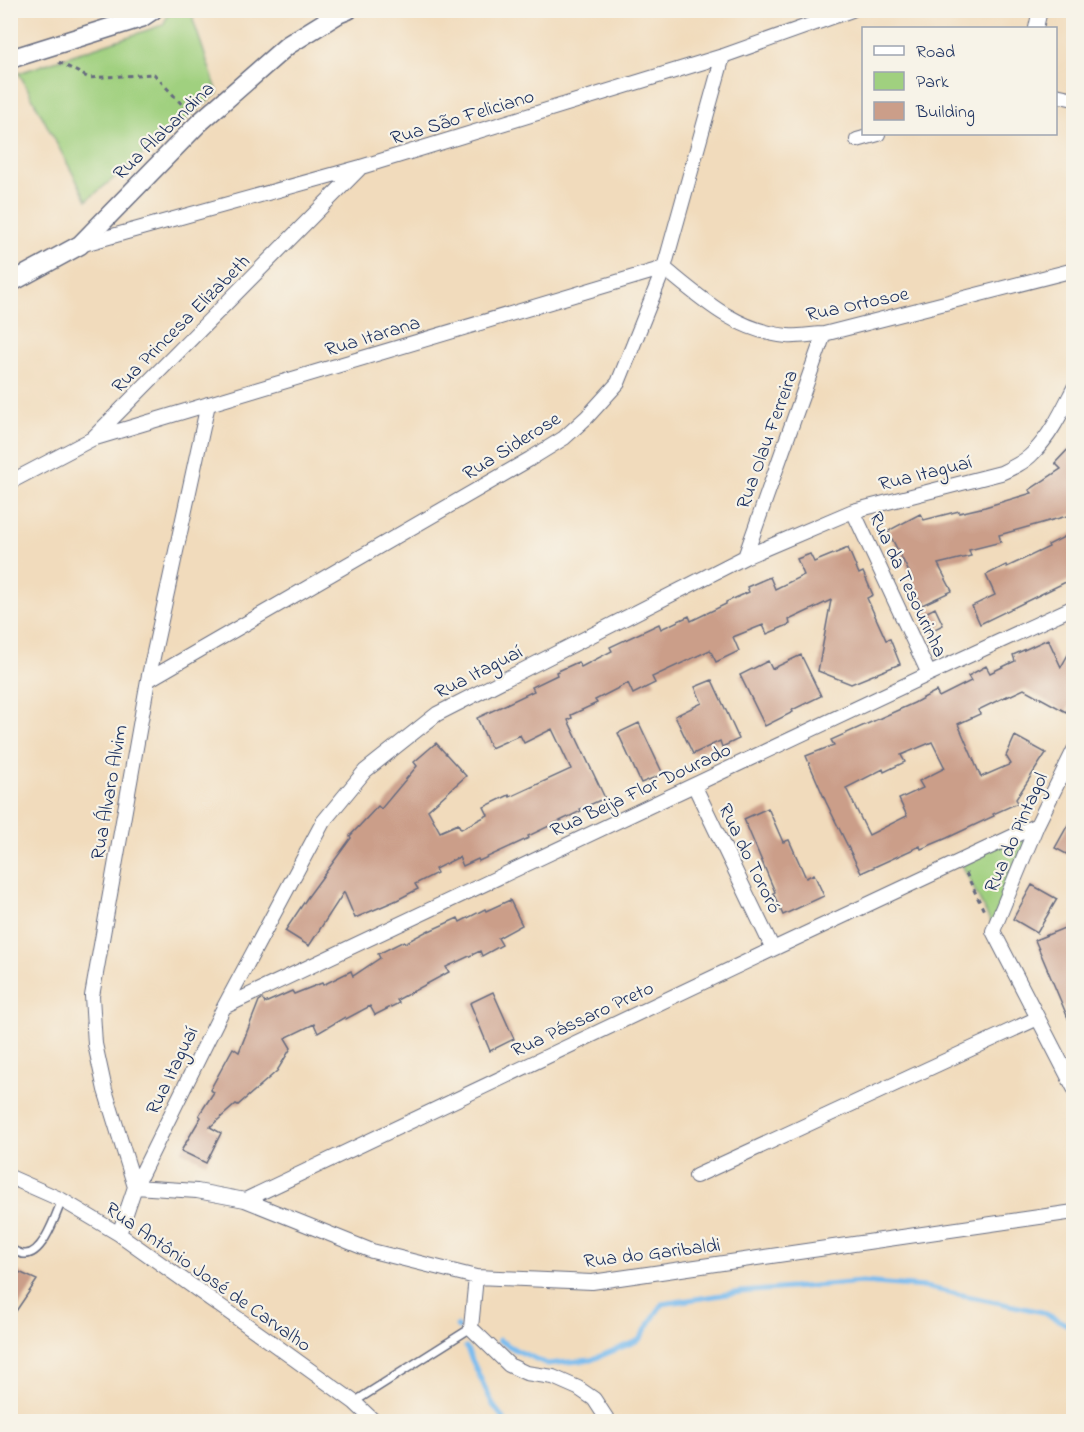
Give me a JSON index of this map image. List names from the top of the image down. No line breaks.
{"streets":{"street":["Rua São Feliciano","Rua Alabandina","Rua Ortosoe","Rua Princesa Elizabeth","Rua Itarana","Rua Olau Ferreira","Rua Siderose","Rua Itaguaí","Rua da Tesourinha","Rua Beija Flor Dourado","Rua Álvaro Alvim","Rua do Pintagol","Rua do Tororó","Rua Pássaro Preto","Rua do Garibaldi","Rua Antônio José de Carvalho"]},"crossings":[["Rua São Feliciano","Rua Alabandina"],["Rua São Feliciano","Rua Princesa Elizabeth"],["Rua São Feliciano","Rua Siderose"],["Rua Ortosoe","Rua Itarana"],["Rua Ortosoe","Rua Olau Ferreira"],["Rua Ortosoe","Rua Siderose"],["Rua Princesa Elizabeth","Rua Itarana"],["Rua Itarana","Rua Siderose"],["Rua Itarana","Rua Álvaro Alvim"],["Rua Olau Ferreira","Rua Itaguaí"],["Rua Siderose","Rua Álvaro Alvim"],["Rua Itaguaí","Rua da Tesourinha"],["Rua Itaguaí","Rua Beija Flor Dourado"],["Rua Itaguaí","Rua Álvaro Alvim"],["Rua Itaguaí","Rua Antônio José de Carvalho"],["Rua da Tesourinha","Rua Beija Flor Dourado"],["Rua Beija Flor Dourado","Rua do Tororó"],["Rua do Pintagol","Rua Pássaro Preto"],["Rua do Tororó","Rua Pássaro Preto"],["Rua Pássaro Preto","Rua do Garibaldi"]],"legend":["Road","Park","Building"]}
